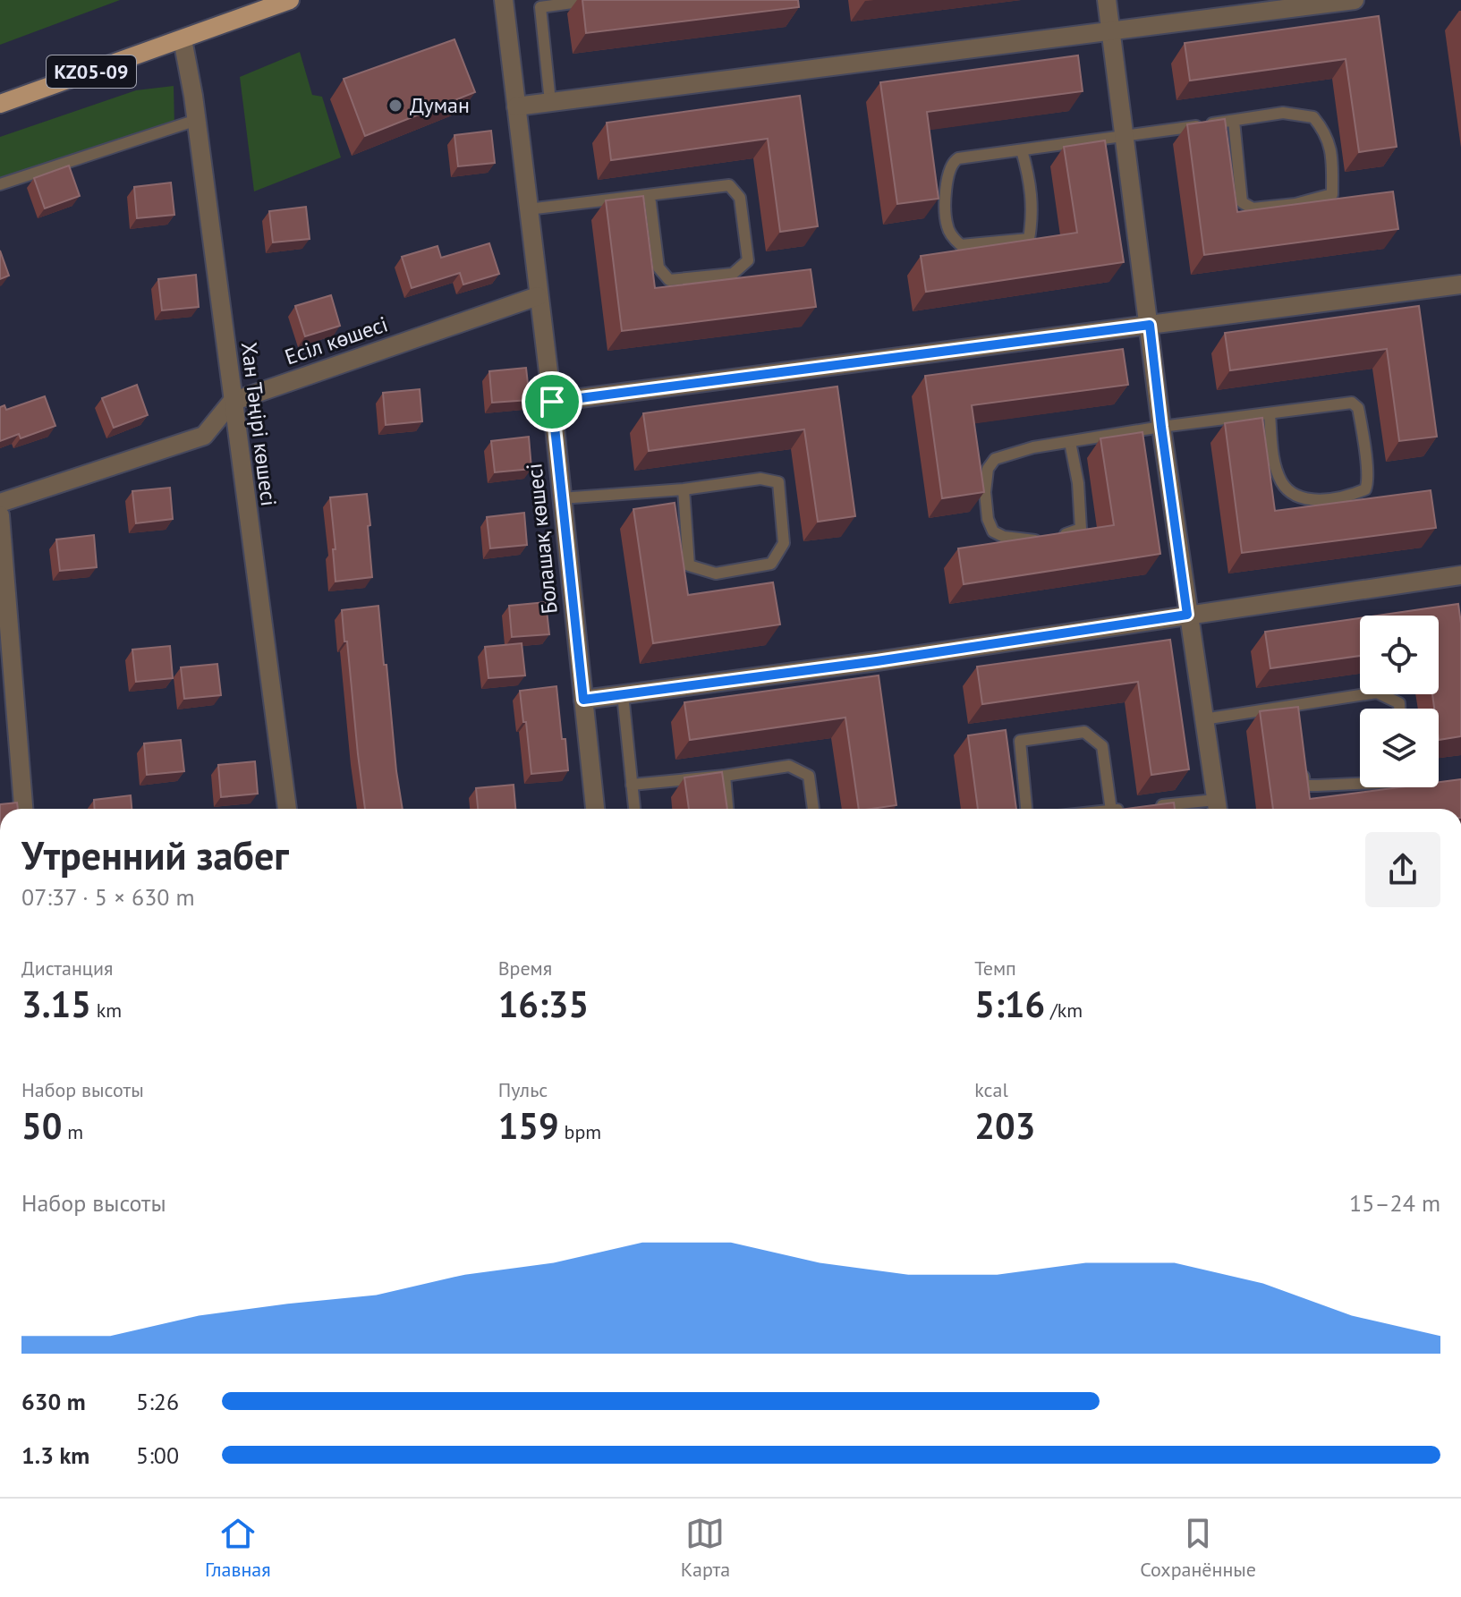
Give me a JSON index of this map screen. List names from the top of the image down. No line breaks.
{"streets":{"main road":["KZ05-09"],"street":["Есіл көшесі","Хан Тәңірі көшесі","Болашақ көшесі"]},"crossings":[["KZ05-09","Хан Тәңірі көшесі"],["Есіл көшесі","Хан Тәңірі көшесі"],["Есіл көшесі","Болашақ көшесі"]],"places":["Думан"],"page":{"heading":["Утренний забег","07:37 · 5 × 630 m"],"stats":[["Дистанция","3.15 km"],["Время","16:35"],["Темп","5:16 /km"],["Набор высоты","50 m"],["Пульс","159 bpm"],["kcal","203"]],"chart":["Набор высоты","15–24 m"],"list":[{"name":"630 m","note":"5:26"},{"name":"1.3 km","note":"5:00"}],"tabs":["Главная","Карта","Сохранённые"]}}
